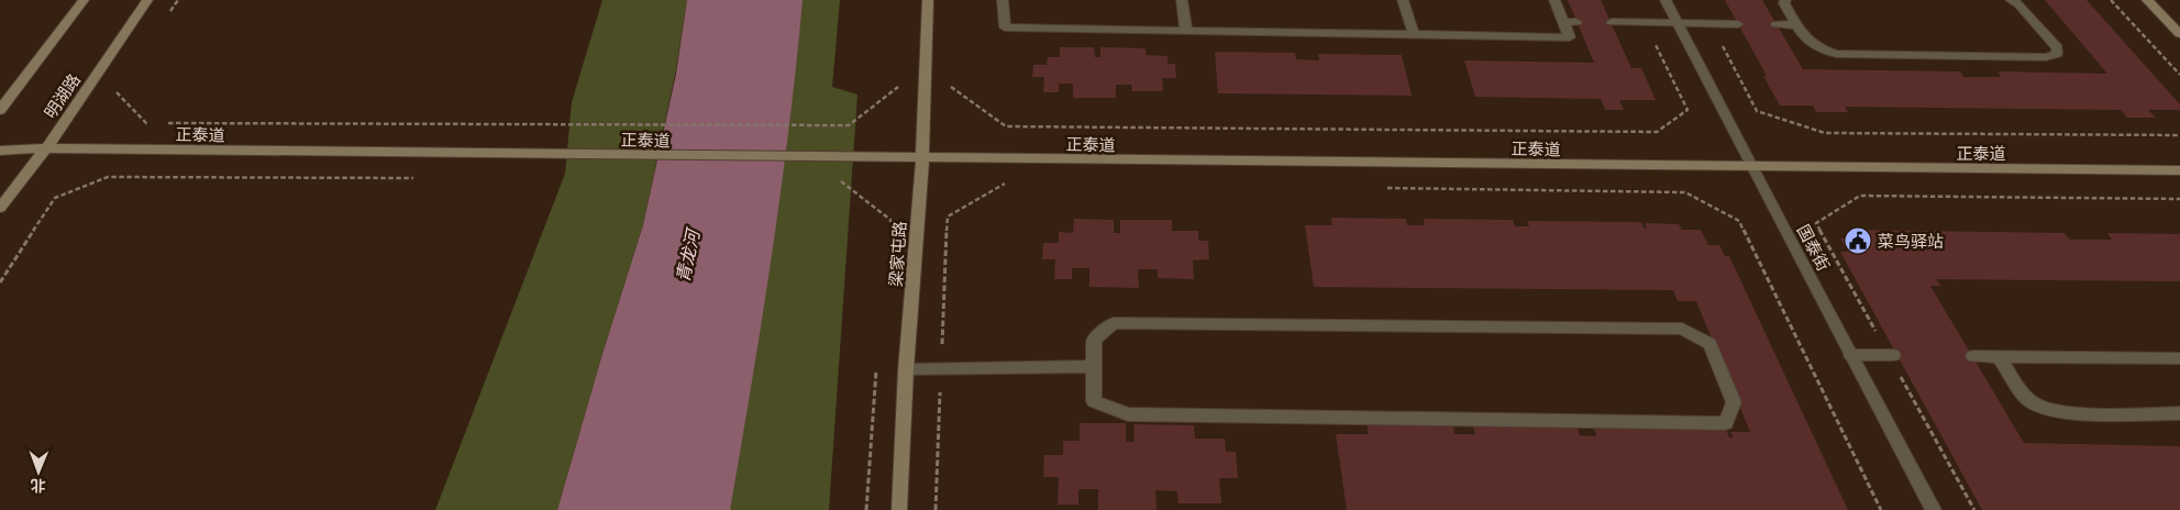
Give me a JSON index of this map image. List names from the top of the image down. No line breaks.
{"streets":{"street":["明湖路","正泰道","国泰街","梁家屯路"]},"crossings":[["明湖路","正泰道"],["正泰道","国泰街"],["正泰道","梁家屯路"]],"water":["青龙河"],"places":{"public building":["菜鸟驿站"]},"north":"bottom"}
